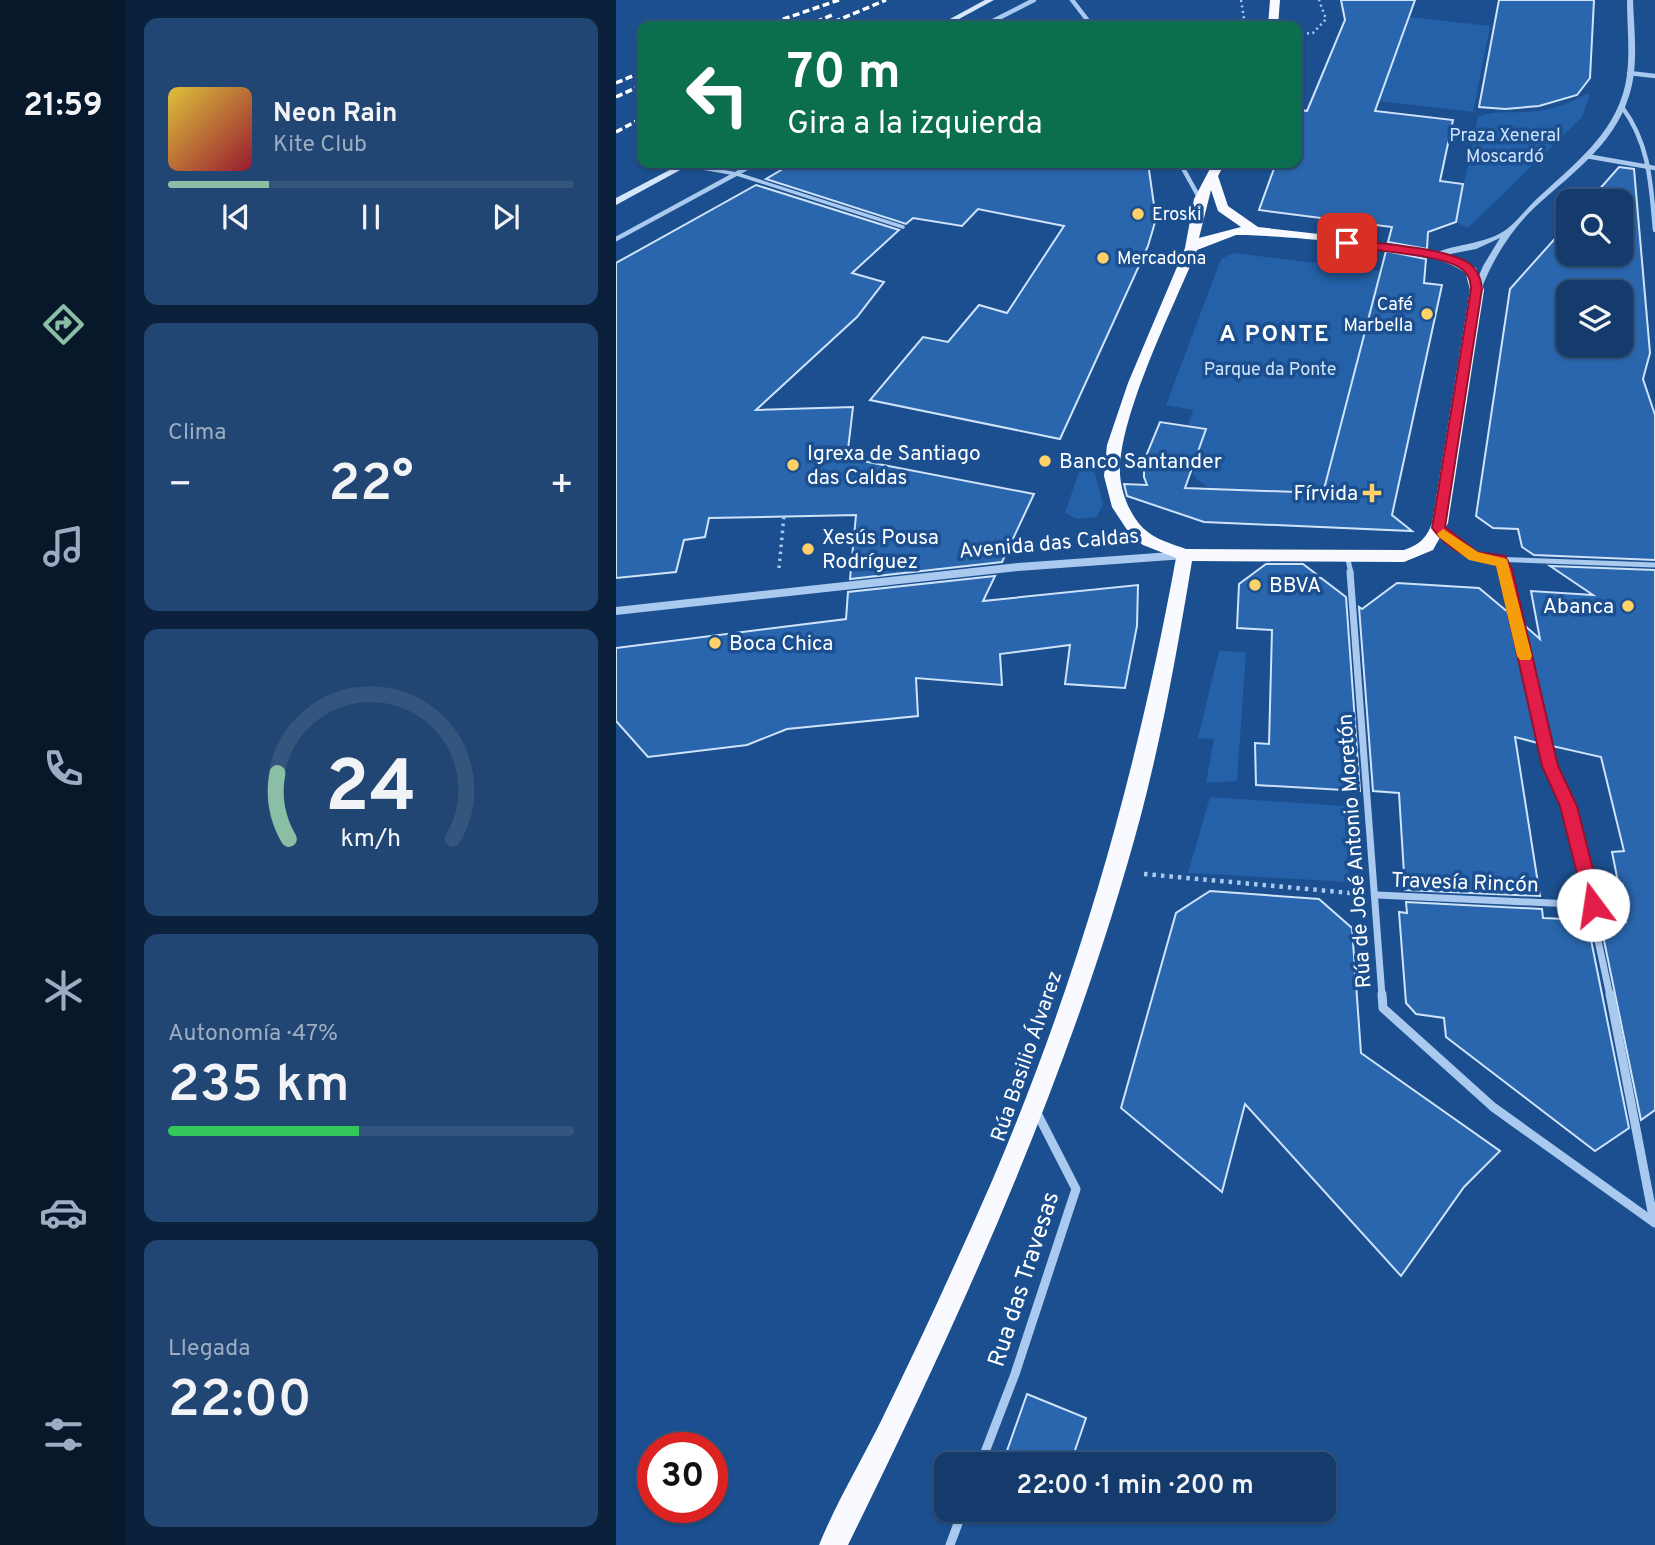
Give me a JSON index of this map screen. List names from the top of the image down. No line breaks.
{"streets":{"highway":["Avenida das Caldas","Rúa Basilio Álvarez"],"street":["Rúa de José Antonio Moretón","Travesía Rincón","Rua das Travesas"]},"crossings":[["Avenida das Caldas","Rúa de José Antonio Moretón"],["Avenida das Caldas","Rúa Basilio Álvarez"],["Rúa de José Antonio Moretón","Travesía Rincón"],["Rúa Basilio Álvarez","Rua das Travesas"]],"districts":["A PONTE"],"parks":["Praza Xeneral Moscardó","Parque da Ponte"],"places":{"other":["Eroski","Mercadona","Café Marbella","Banco Santander","Igrexa de Santiago das Caldas","Xesús Pousa Rodríguez","BBVA","Abanca","Boca Chica"],"health":["Fírvida"]},"page":{"tabs":"21:59","turn":["70 m","Gira a la izquierda"],"song":["Neon Rain","Kite Club"],"tile":["Clima",["Autonomía · 47%","235 km"],["Llegada","22:00"]],"heat":["−","22°","+"],"limit":"30","trip":"22:00 · 1 min · 200 m","gauge":["24","km/h"]}}
